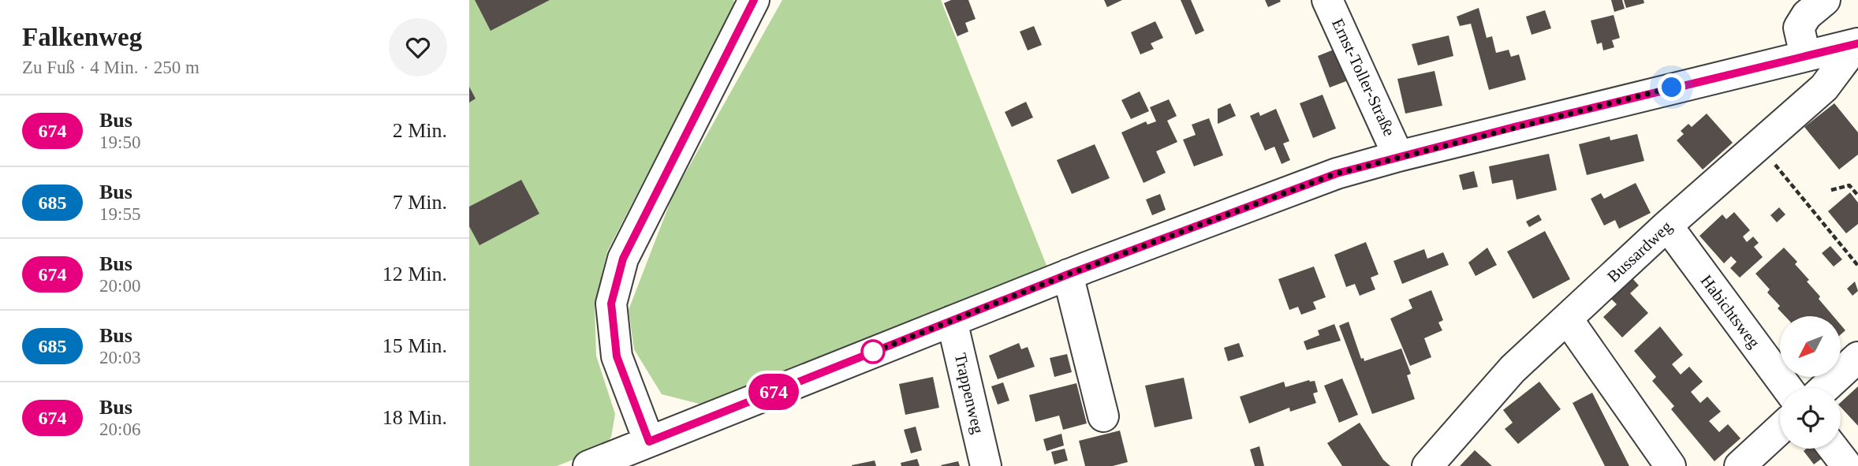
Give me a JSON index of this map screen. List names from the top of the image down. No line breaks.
{"streets":{"street":["Ernst-Toller-Straße","Bussardweg","Habichtsweg","Trappenweg"]},"crossings":[["Bussardweg","Habichtsweg"]],"lines":["bus line 674"],"north":"bottom left","page":{"heading":["Falkenweg","Zu Fuß · 4 Min. · 250 m"],"on_map":"674","list":[{"mark":"674","name":"Bus","note":"19:50","value":"2 Min."},{"mark":"685","name":"Bus","note":"19:55","value":"7 Min."},{"mark":"674","name":"Bus","note":"20:00","value":"12 Min."},{"mark":"685","name":"Bus","note":"20:03","value":"15 Min."},{"mark":"674","name":"Bus","note":"20:06","value":"18 Min."}]}}
